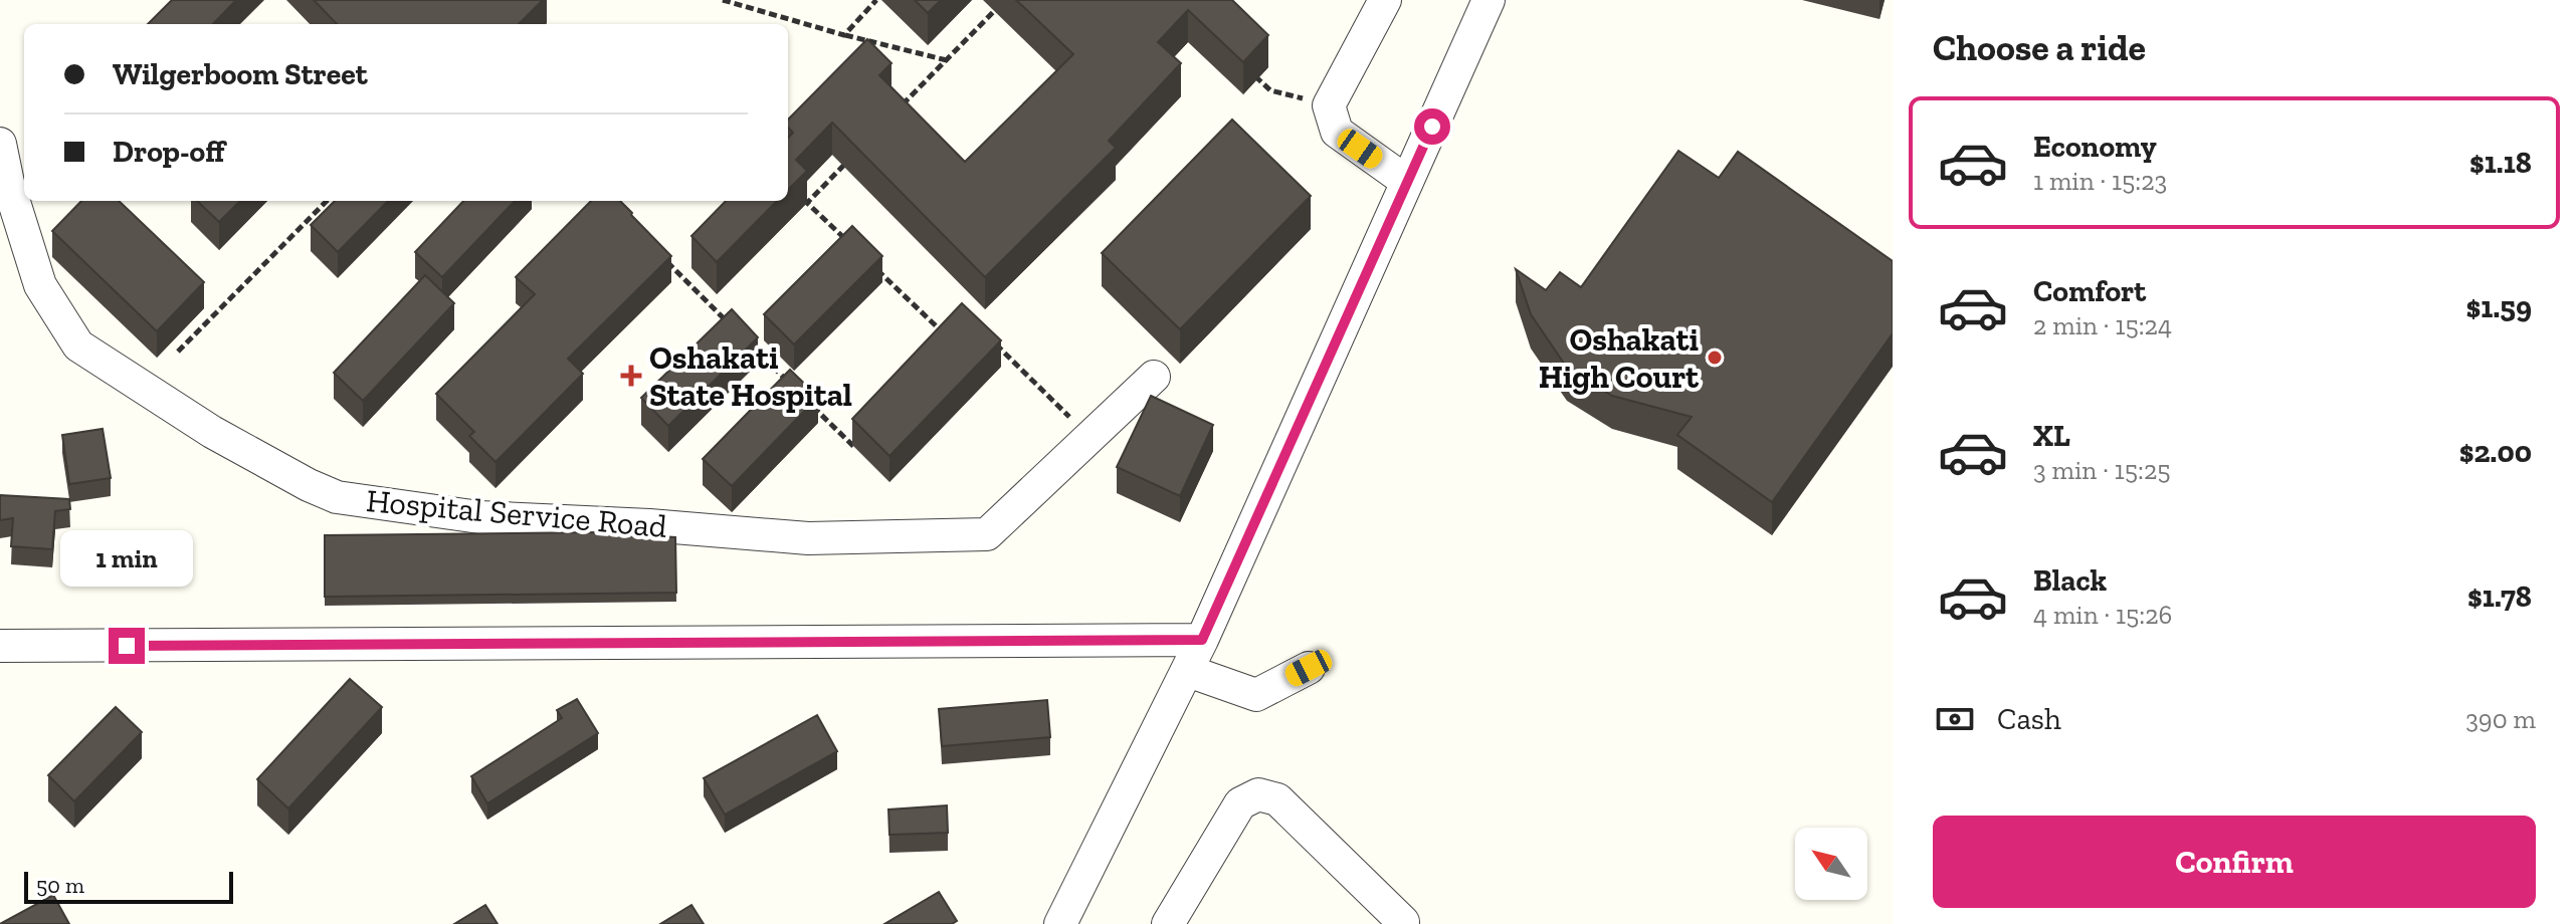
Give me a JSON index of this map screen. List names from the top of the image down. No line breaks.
{"streets":{"street":["Hospital Service Road"]},"places":{"other":["Oshakati High Court"],"health":["Oshakati State Hospital"]},"scale_bar":"50 m","north":"top left","page":{"heading":"Choose a ride","banner":["Wilgerboom Street","Drop-off"],"list":[{"name":"Economy","note":"1 min · 15:23","value":"$1.18"},{"name":"Comfort","note":"2 min · 15:24","value":"$1.59"},{"name":"XL","note":"3 min · 15:25","value":"$2.00"},{"name":"Black","note":"4 min · 15:26","value":"$1.78"}],"bubble":"1 min","pay":["Cash","390 m"],"buttons":"Confirm","scale":"50 m"}}
